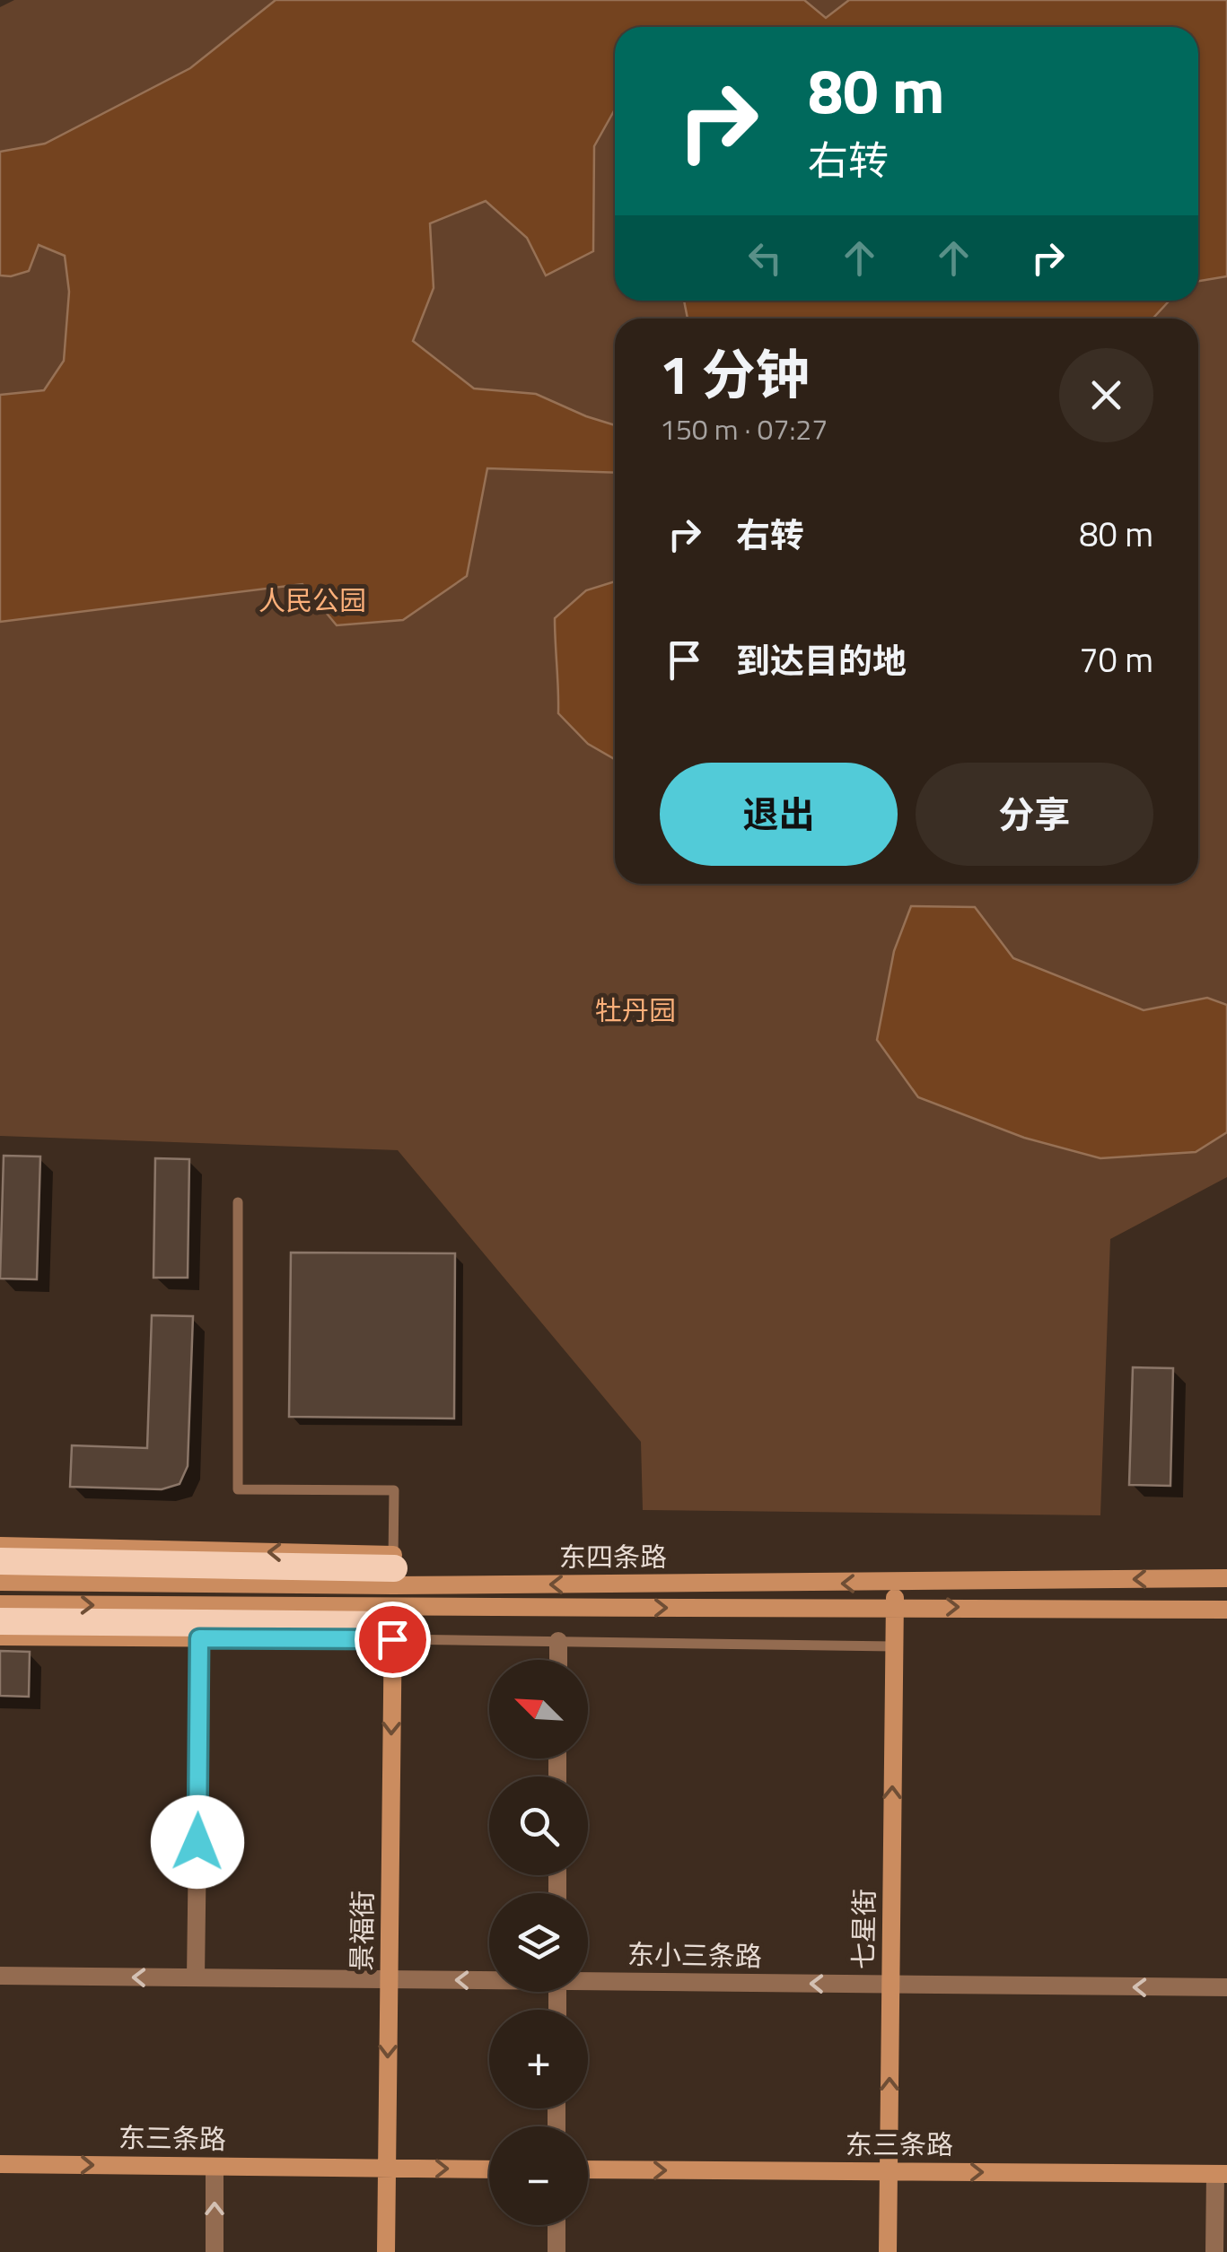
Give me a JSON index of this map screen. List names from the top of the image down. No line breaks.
{"streets":{"street":["东四条路","七星街","景福街","东小三条路","东三条路"]},"crossings":[["东四条路","七星街"],["东四条路","景福街"],["七星街","东小三条路"],["七星街","东三条路"],["景福街","东小三条路"],["景福街","东三条路"]],"one_way":["七星街","景福街","东小三条路","东三条路"],"parks":["人民公园","牡丹园"],"north":"top left","page":{"turn":["80 m","右转"],"heading":["1 分钟","150 m · 07:27"],"list":[{"name":"右转","value":"80 m"},{"name":"到达目的地","value":"70 m"}],"buttons":["退出","分享"],"map_buttons":["+","−"]}}
